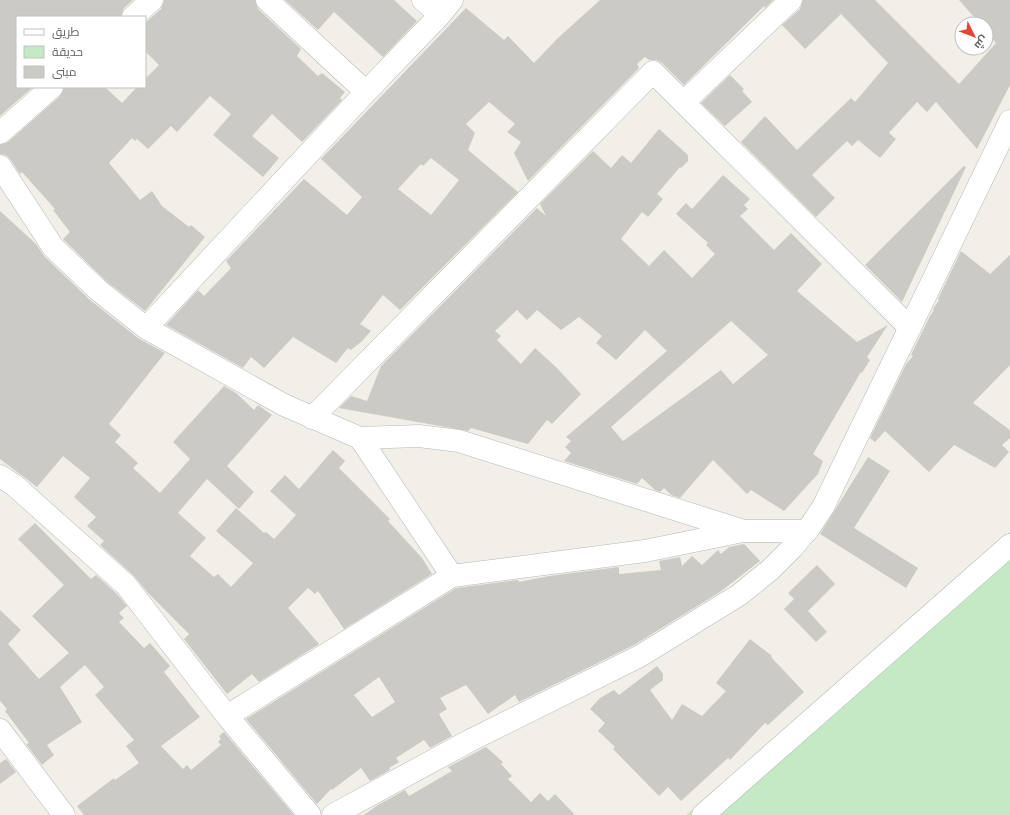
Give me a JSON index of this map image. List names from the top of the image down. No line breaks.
{"legend":["طريق","حديقة","مبنى"],"north":"bottom right"}
